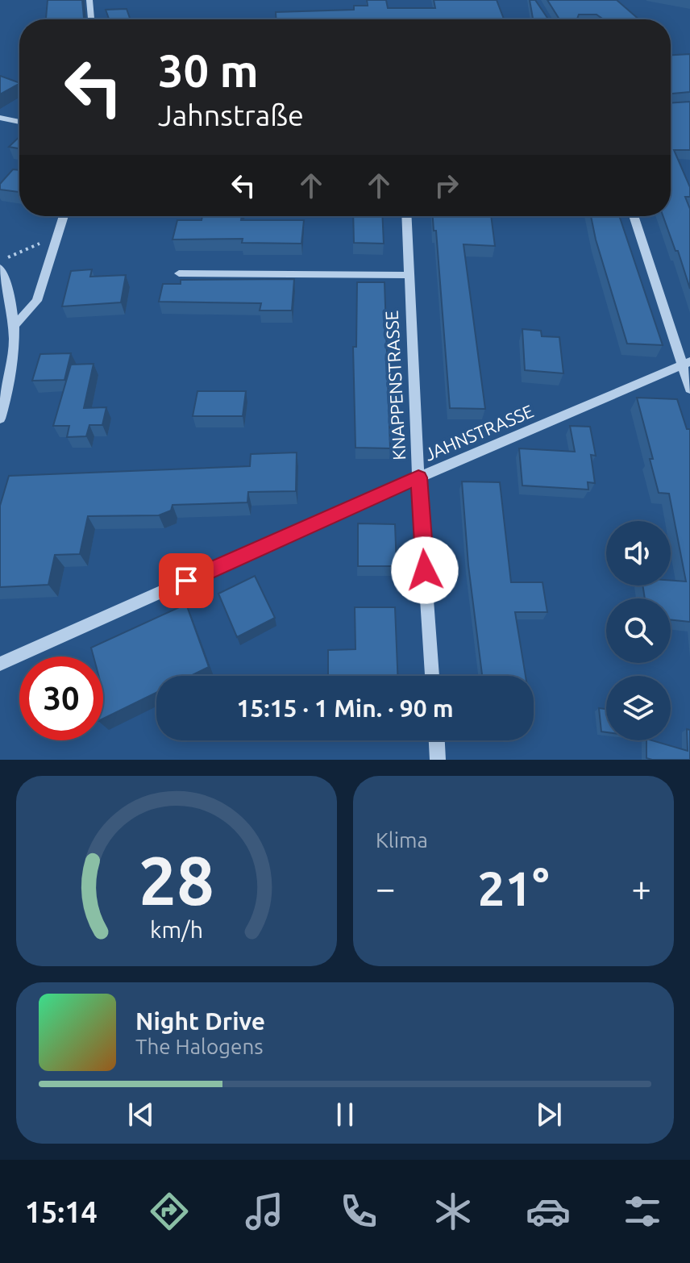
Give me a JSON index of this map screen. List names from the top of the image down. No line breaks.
{"streets":{"street":["KNAPPENSTRASSE","JAHNSTRASSE"]},"crossings":[["KNAPPENSTRASSE","JAHNSTRASSE"]],"page":{"turn":["30 m","Jahnstraße"],"limit":"30","trip":"15:15 · 1 Min. · 90 m","tile":"Klima","heat":["−","21°","+"],"song":["Night Drive","The Halogens"],"tabs":"15:14","gauge":["28","km/h"]}}
